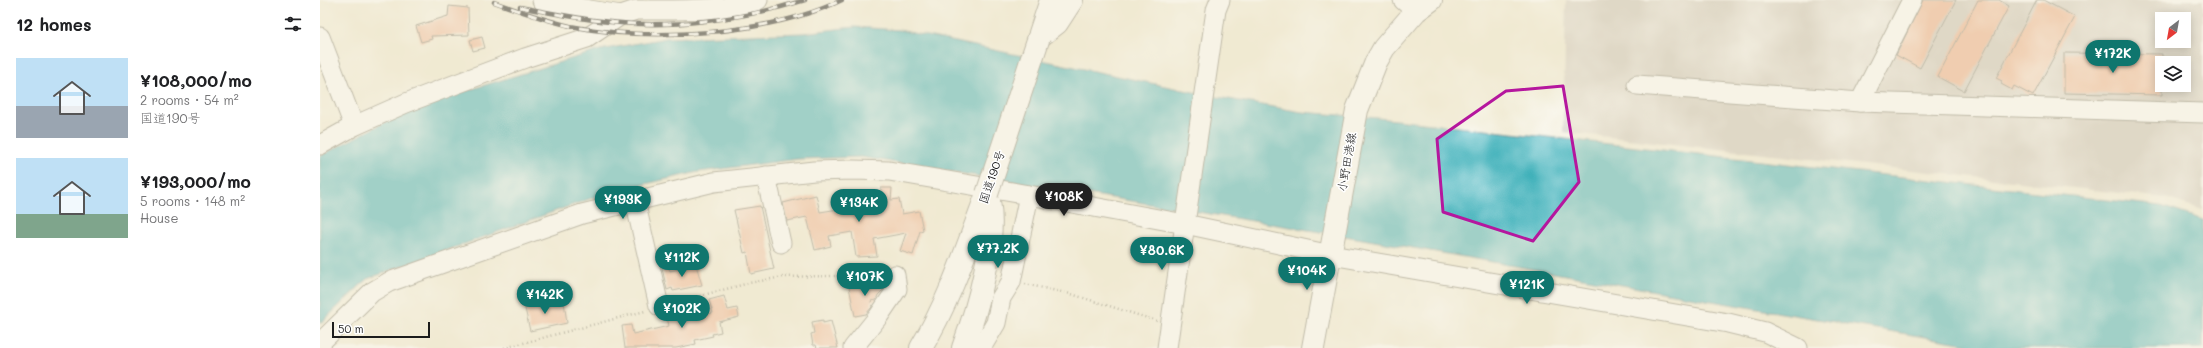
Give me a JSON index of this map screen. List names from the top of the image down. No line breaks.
{"streets":{"main road":["小野田港線","国道190号"]},"scale_bar":"50 m","north":"bottom left","page":{"heading":"12 homes","price":["¥172K","¥108K","¥193K","¥134K","¥77.2K","¥80.6K","¥112K","¥104K","¥107K","¥121K","¥142K","¥102K"],"list":[{"name":"¥108,000/mo","note":"2 rooms · 54 m² · 国道190号"},{"name":"¥193,000/mo","note":"5 rooms · 148 m² · House"}],"scale":"50 m"}}
